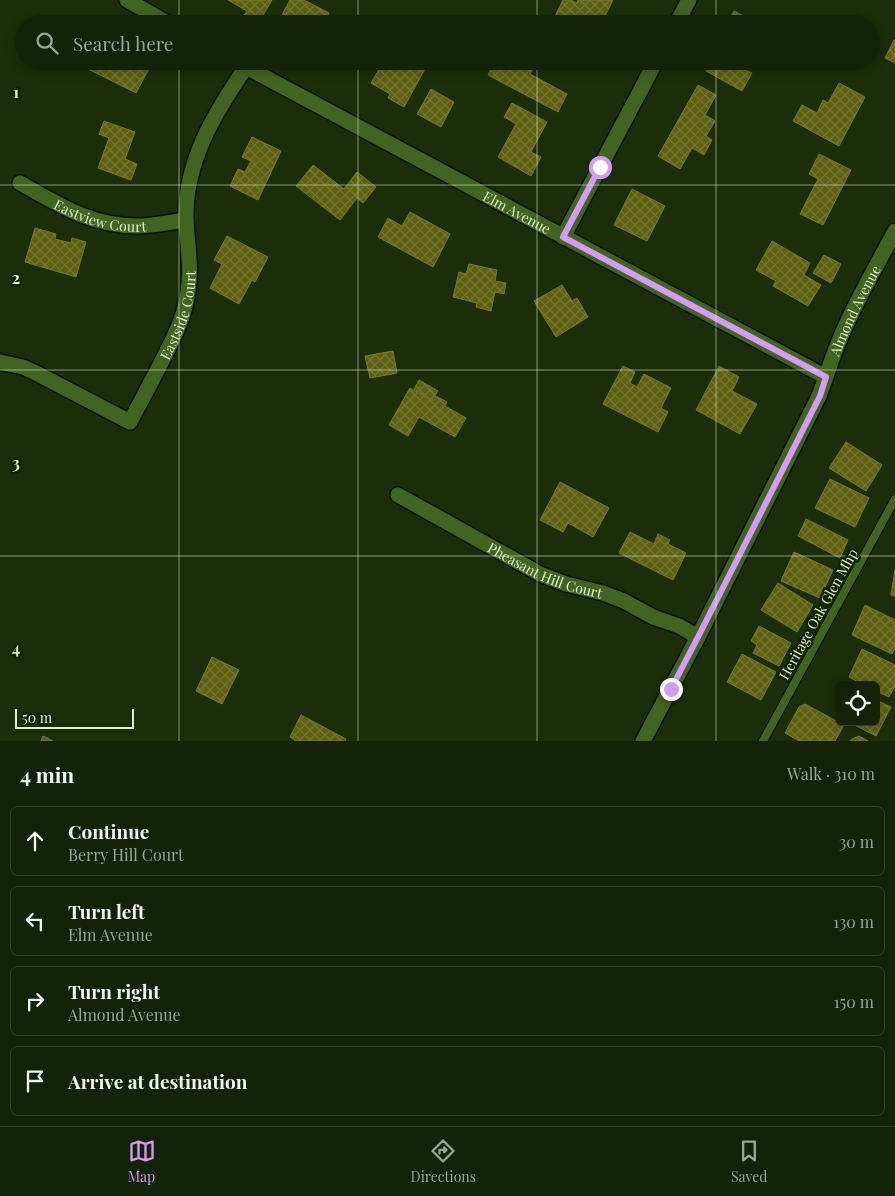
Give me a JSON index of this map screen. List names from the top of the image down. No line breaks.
{"streets":{"street":["Eastview Court","Elm Avenue","Almond Avenue","Eastside Court","Pheasant Hill Court"],"lane":["Heritage Oak Glen Mhp"]},"crossings":[["Eastview Court","Eastside Court"],["Elm Avenue","Almond Avenue"],["Almond Avenue","Pheasant Hill Court"]],"scale_bar":"50 m","page":{"search":"Search here","scale":"50 m","heading":["4 min","Walk · 310 m"],"list":[["Continue","Berry Hill Court","30 m"],["Turn left","Elm Avenue","130 m"],["Turn right","Almond Avenue","150 m"],"Arrive at destination"],"nav":["Map","Directions","Saved"]},"grid":{"rows":["1","2","3","4"]}}
